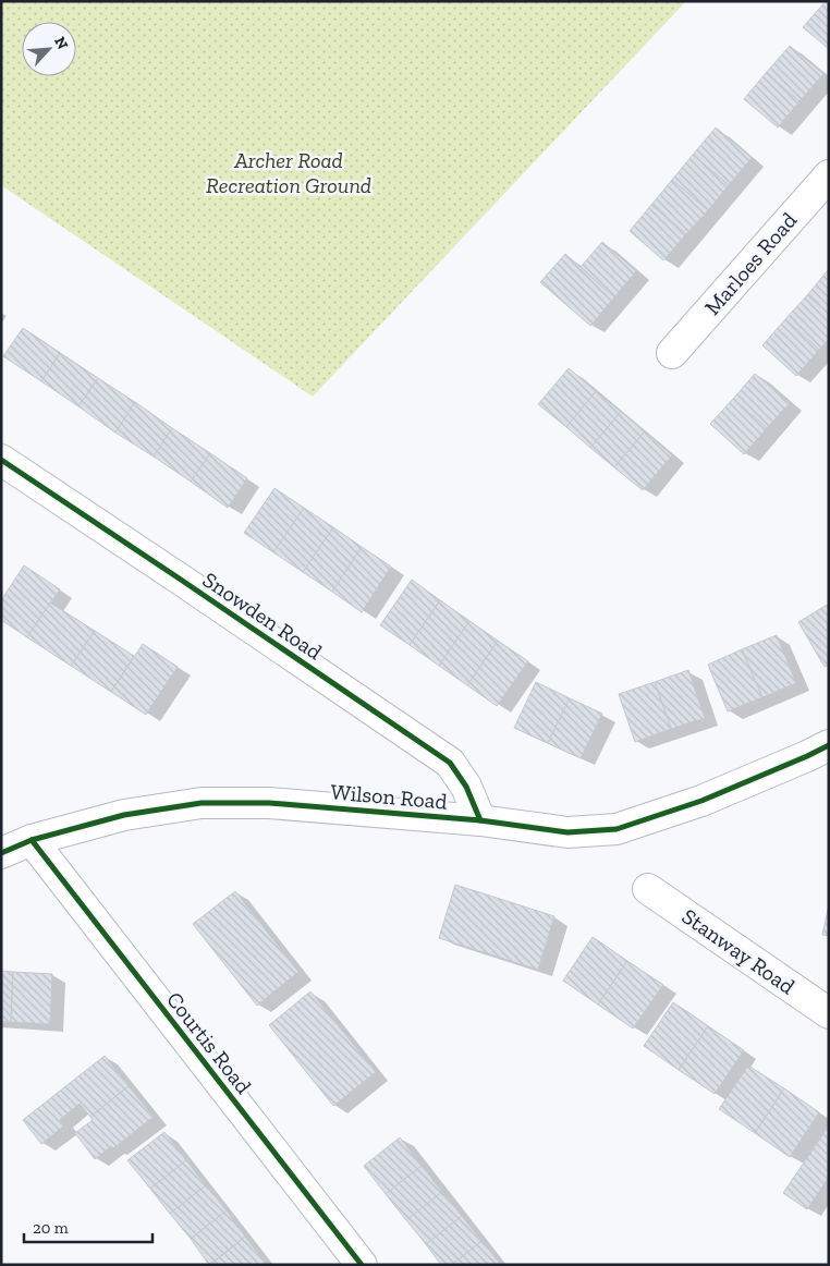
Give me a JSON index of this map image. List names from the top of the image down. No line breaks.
{"streets":{"street":["Marloes Road","Snowden Road","Wilson Road","Stanway Road","Courtis Road"]},"crossings":[["Snowden Road","Wilson Road"],["Wilson Road","Courtis Road"]],"parks":["Archer Road Recreation Ground"],"scale_bar":"20 m","north":"top right"}
